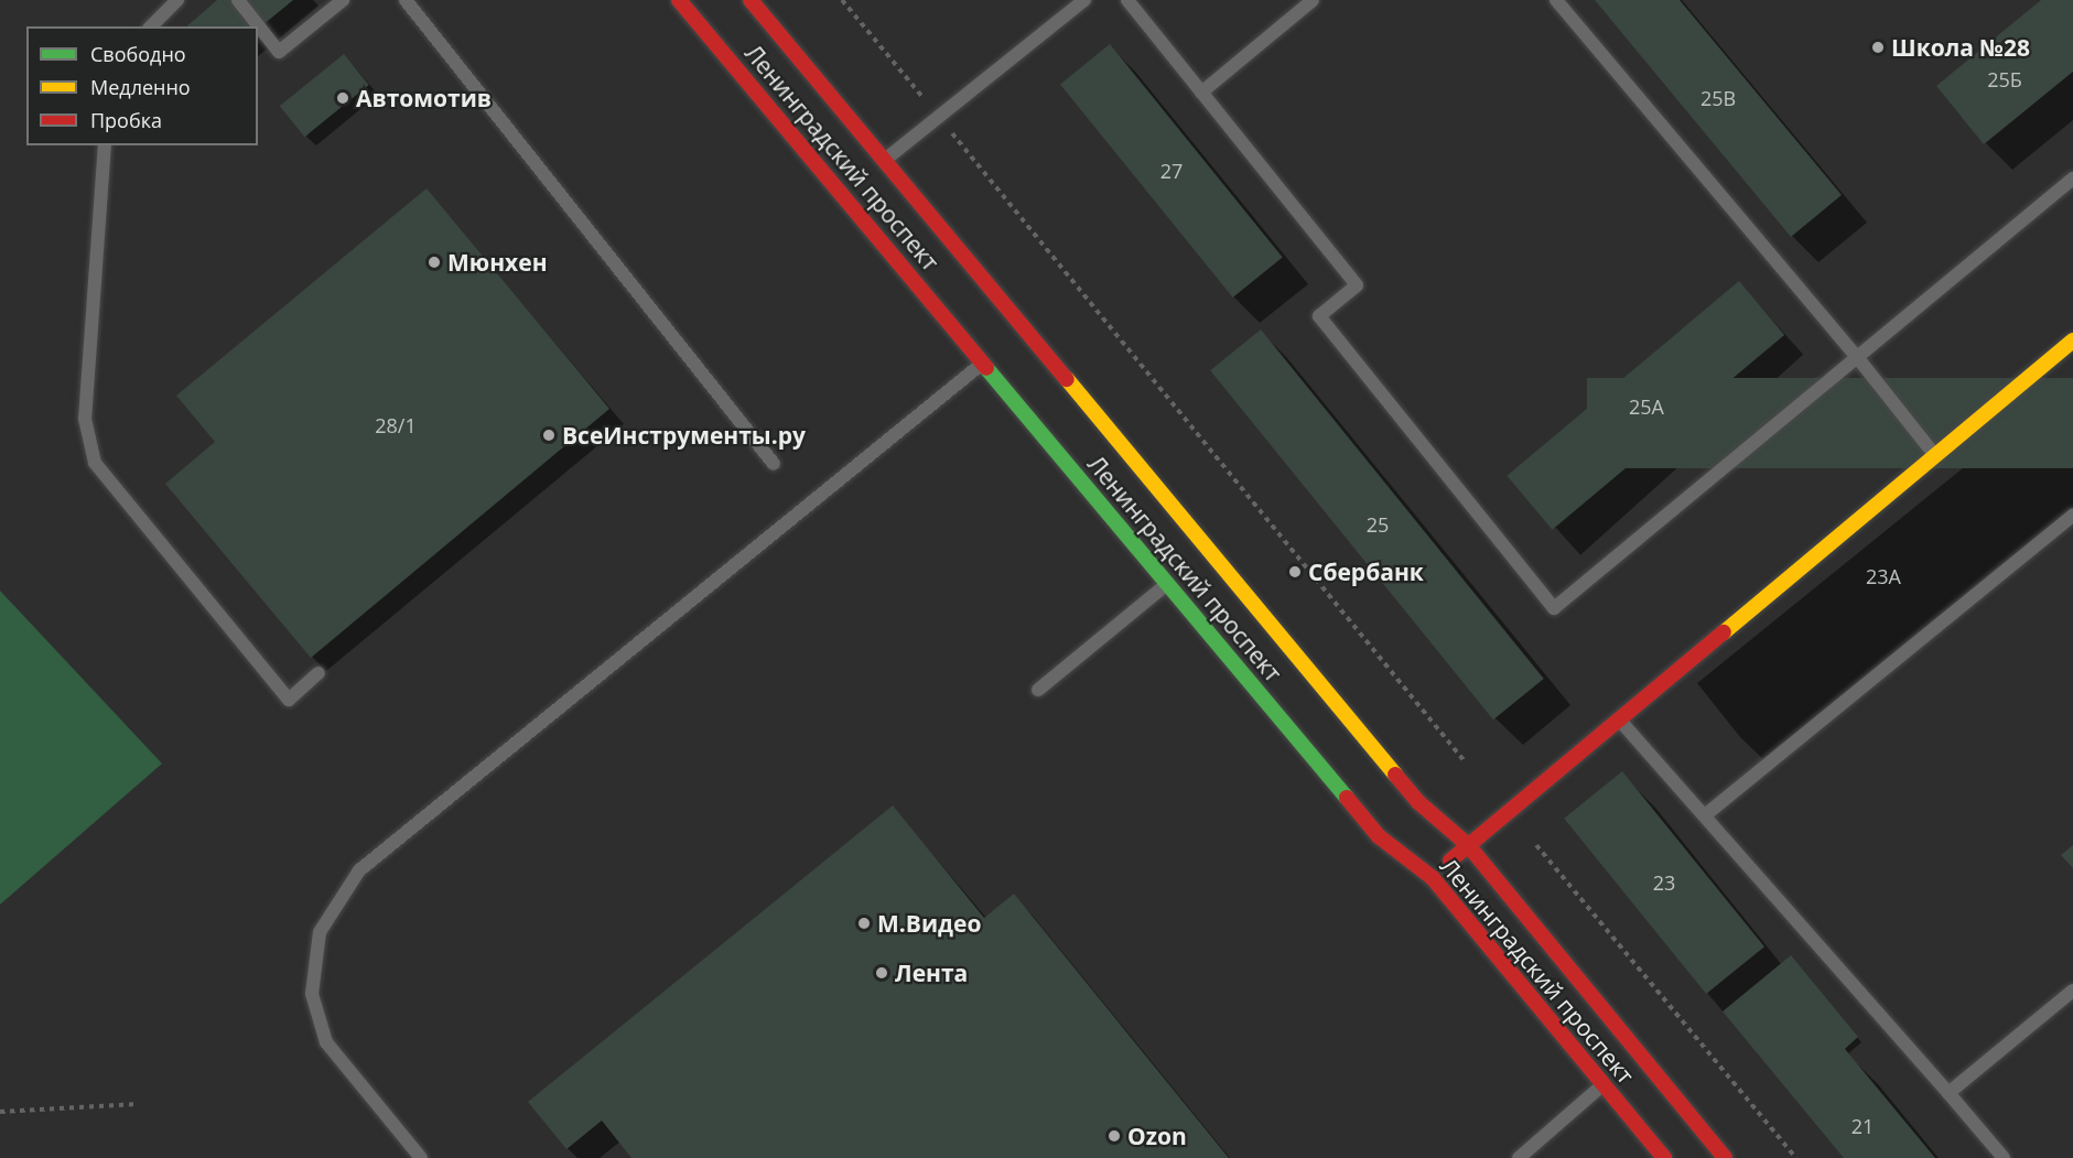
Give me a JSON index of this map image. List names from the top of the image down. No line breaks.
{"streets":{"main road":["Ленинградский проспект"]},"places":["Школа №28","Автомотив","Мюнхен","ВсеИнструменты.ру","Сбербанк","М.Видео","Лента","Ozon"],"house_numbers":["25Б","25В","27","25А","28/1","25","23А","23","21"],"legend":["Свободно","Медленно","Пробка"]}
